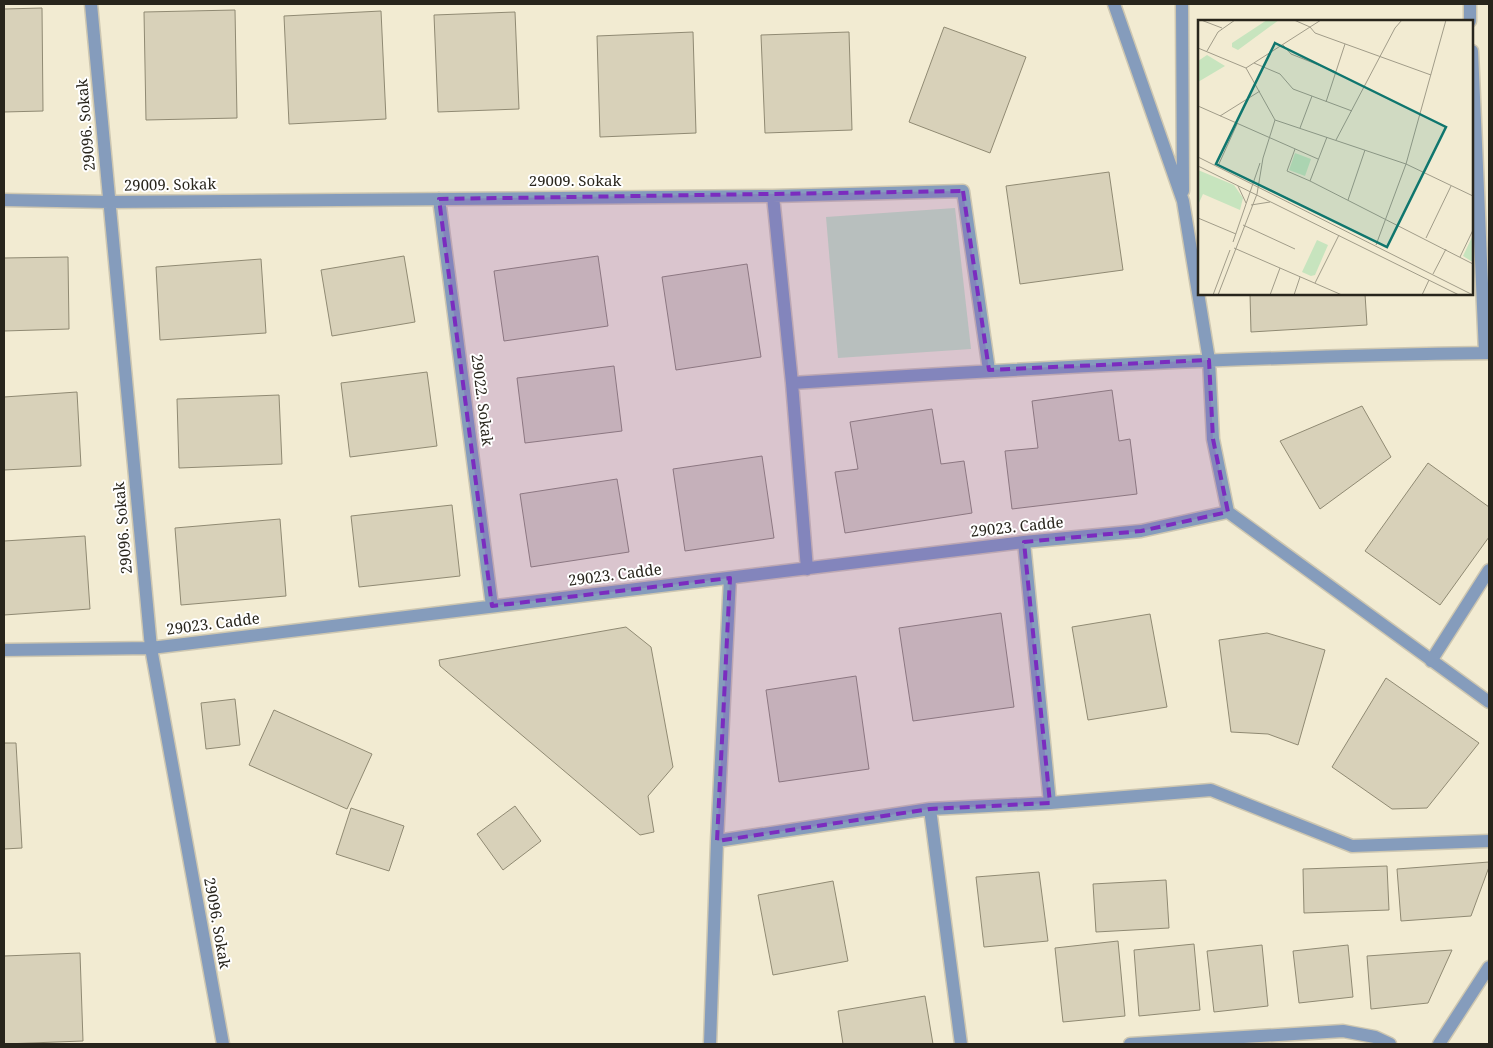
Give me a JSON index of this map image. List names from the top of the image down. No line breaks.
{"streets":{"street":["29096. Sokak","29009. Sokak","29022. Sokak","29023. Cadde"]},"crossings":[["29096. Sokak","29009. Sokak"],["29096. Sokak","29023. Cadde"],["29009. Sokak","29022. Sokak"],["29022. Sokak","29023. Cadde"]]}
